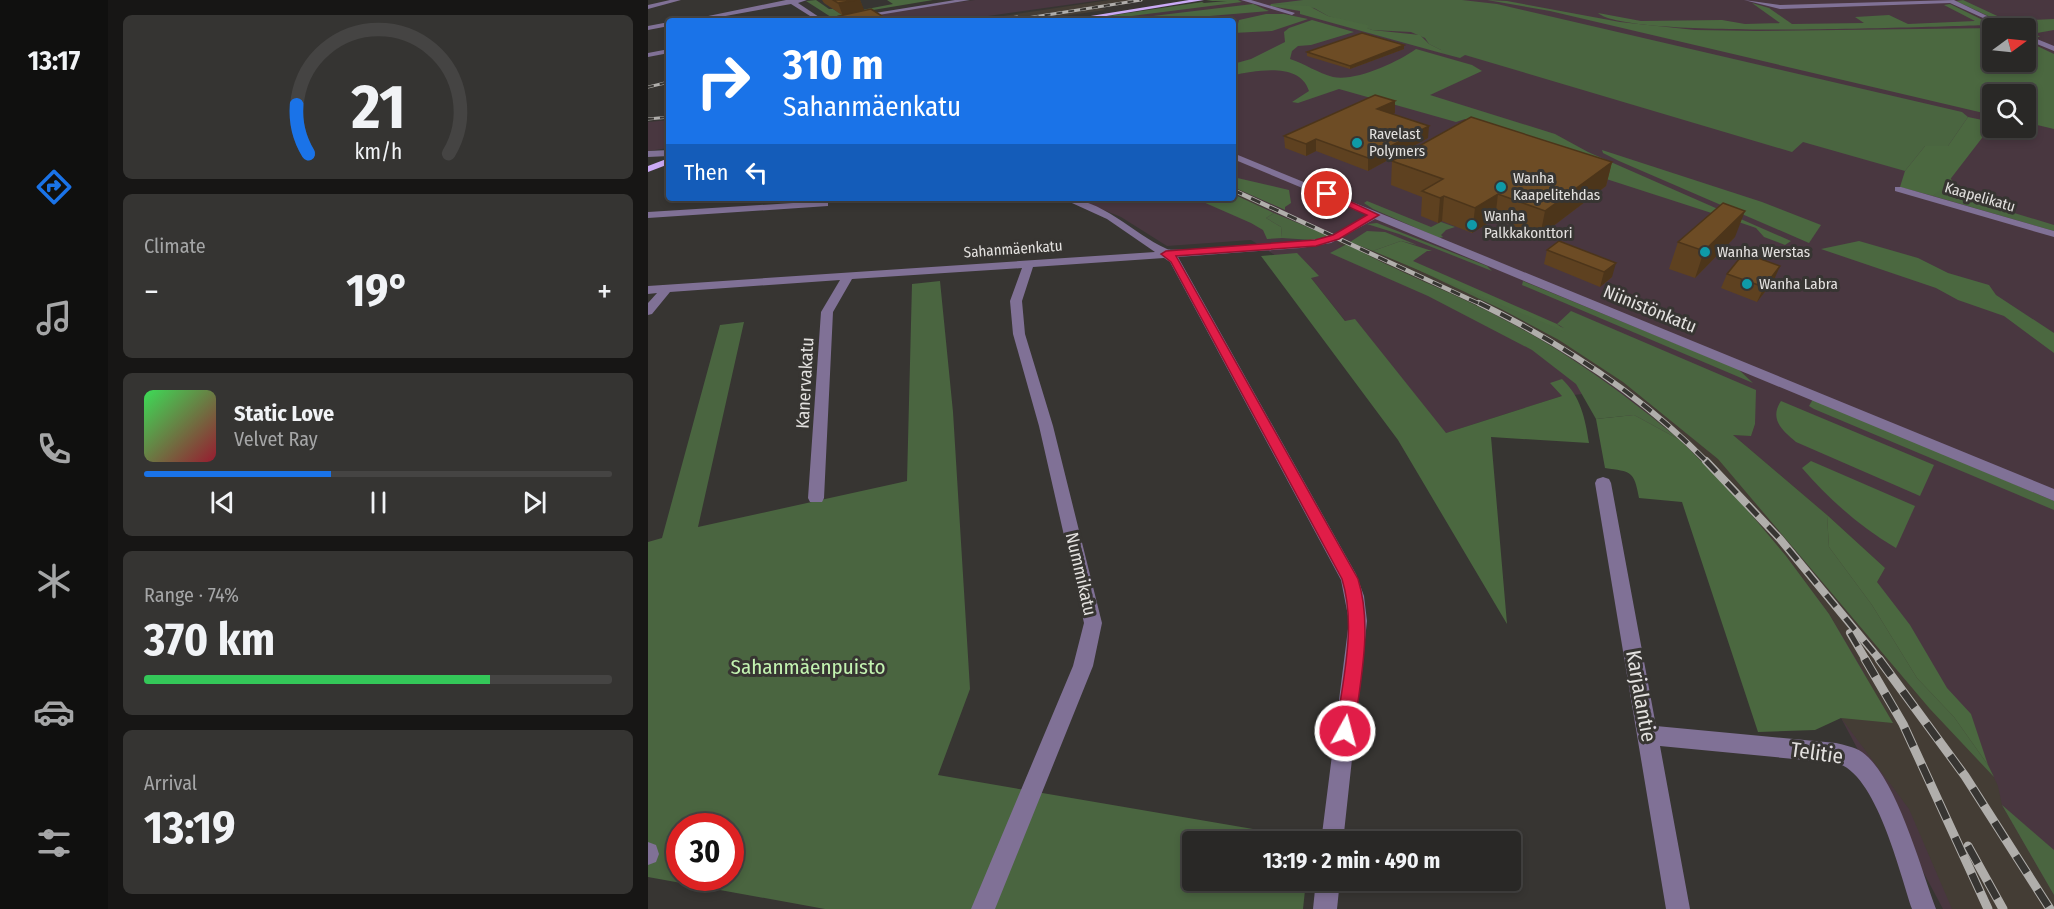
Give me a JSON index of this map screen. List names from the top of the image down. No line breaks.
{"streets":{"street":["Kaapelikatu","Sahanmäenkatu","Niinistönkatu","Kanervakatu","Nummikatu","Karjalantie","Telitie"]},"crossings":[["Sahanmäenkatu","Niinistönkatu"],["Sahanmäenkatu","Kanervakatu"],["Sahanmäenkatu","Nummikatu"],["Karjalantie","Telitie"]],"parks":["Sahanmäenpuisto"],"places":["Ravelast Polymers","Wanha Kaapelitehdas","Wanha Palkkakonttori","Wanha Werstas","Wanha Labra"],"north":"right","page":{"tabs":"13:17","turn":["310 m","Sahanmäenkatu"],"then":"Then","tile":["Climate",["Range · 74%","370 km"],["Arrival","13:19"]],"heat":["−","19°","+"],"song":["Static Love","Velvet Ray"],"limit":"30","trip":"13:19 · 2 min · 490 m","gauge":["21","km/h"]}}
